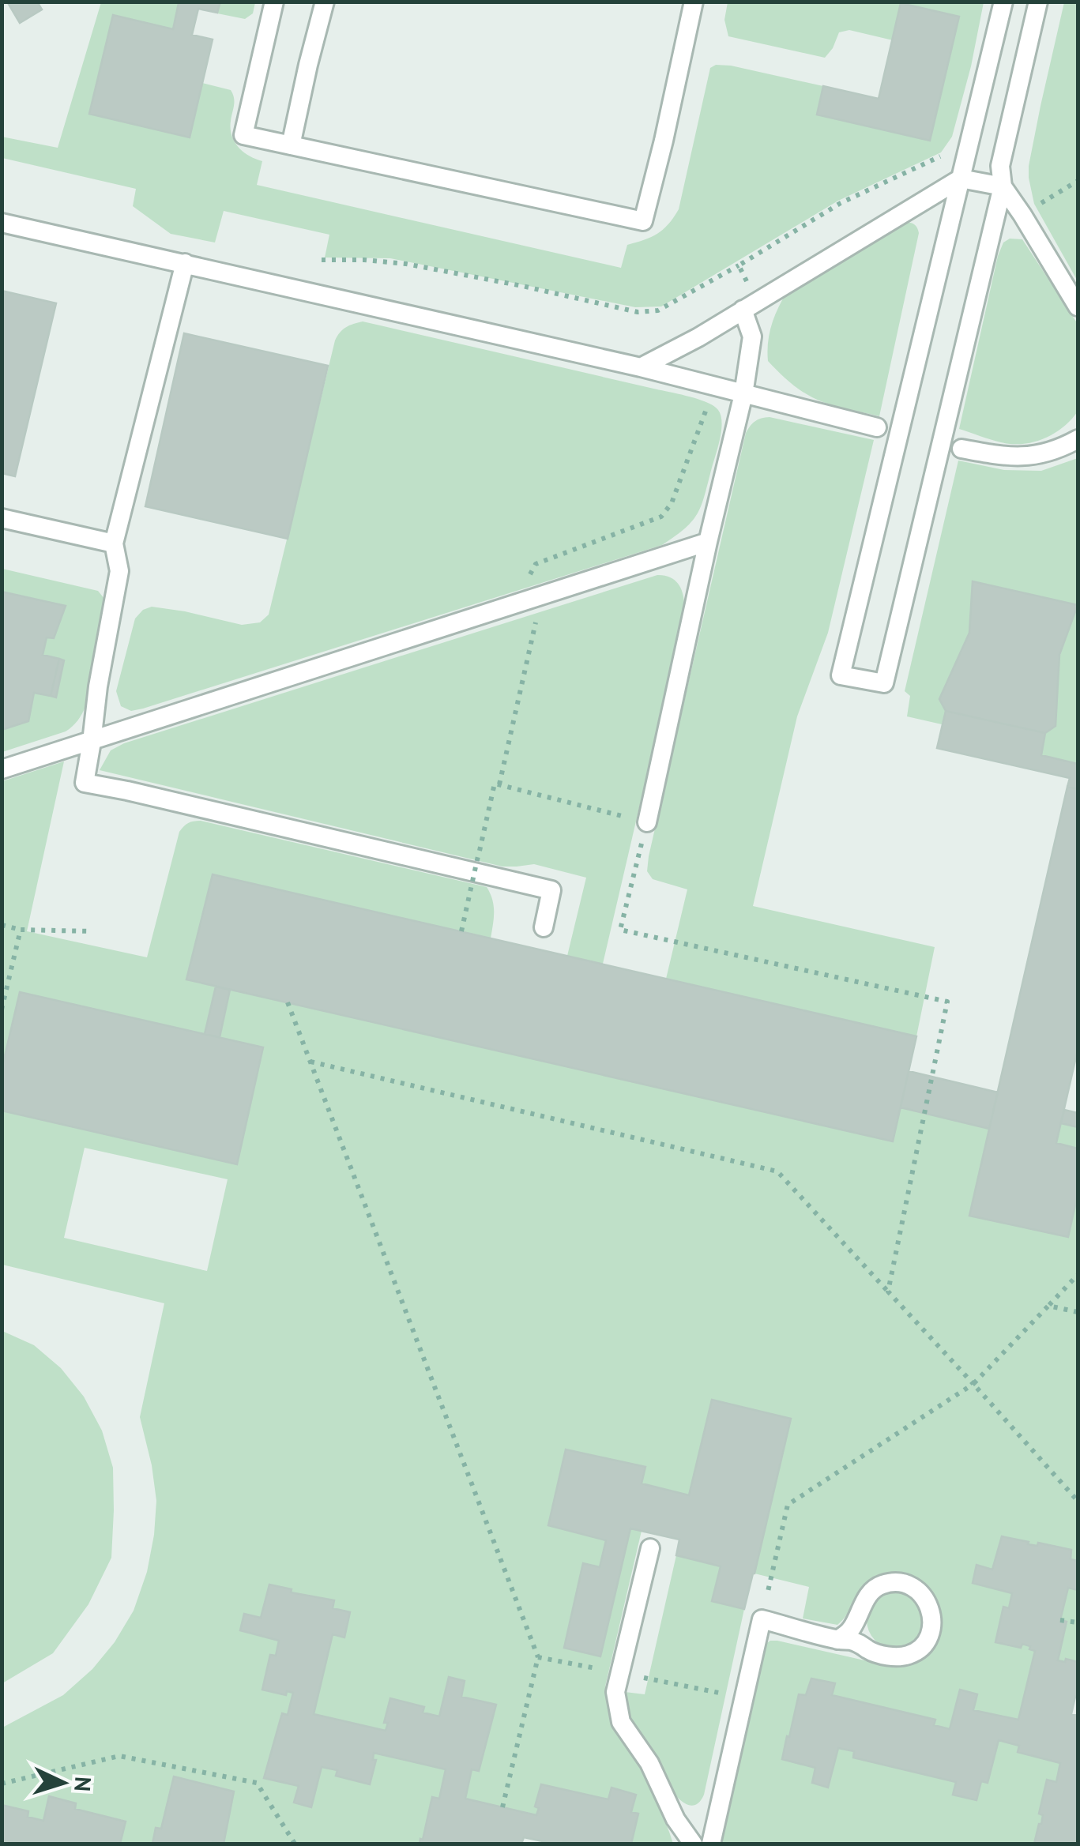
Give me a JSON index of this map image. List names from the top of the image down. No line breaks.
{"north":"right"}
